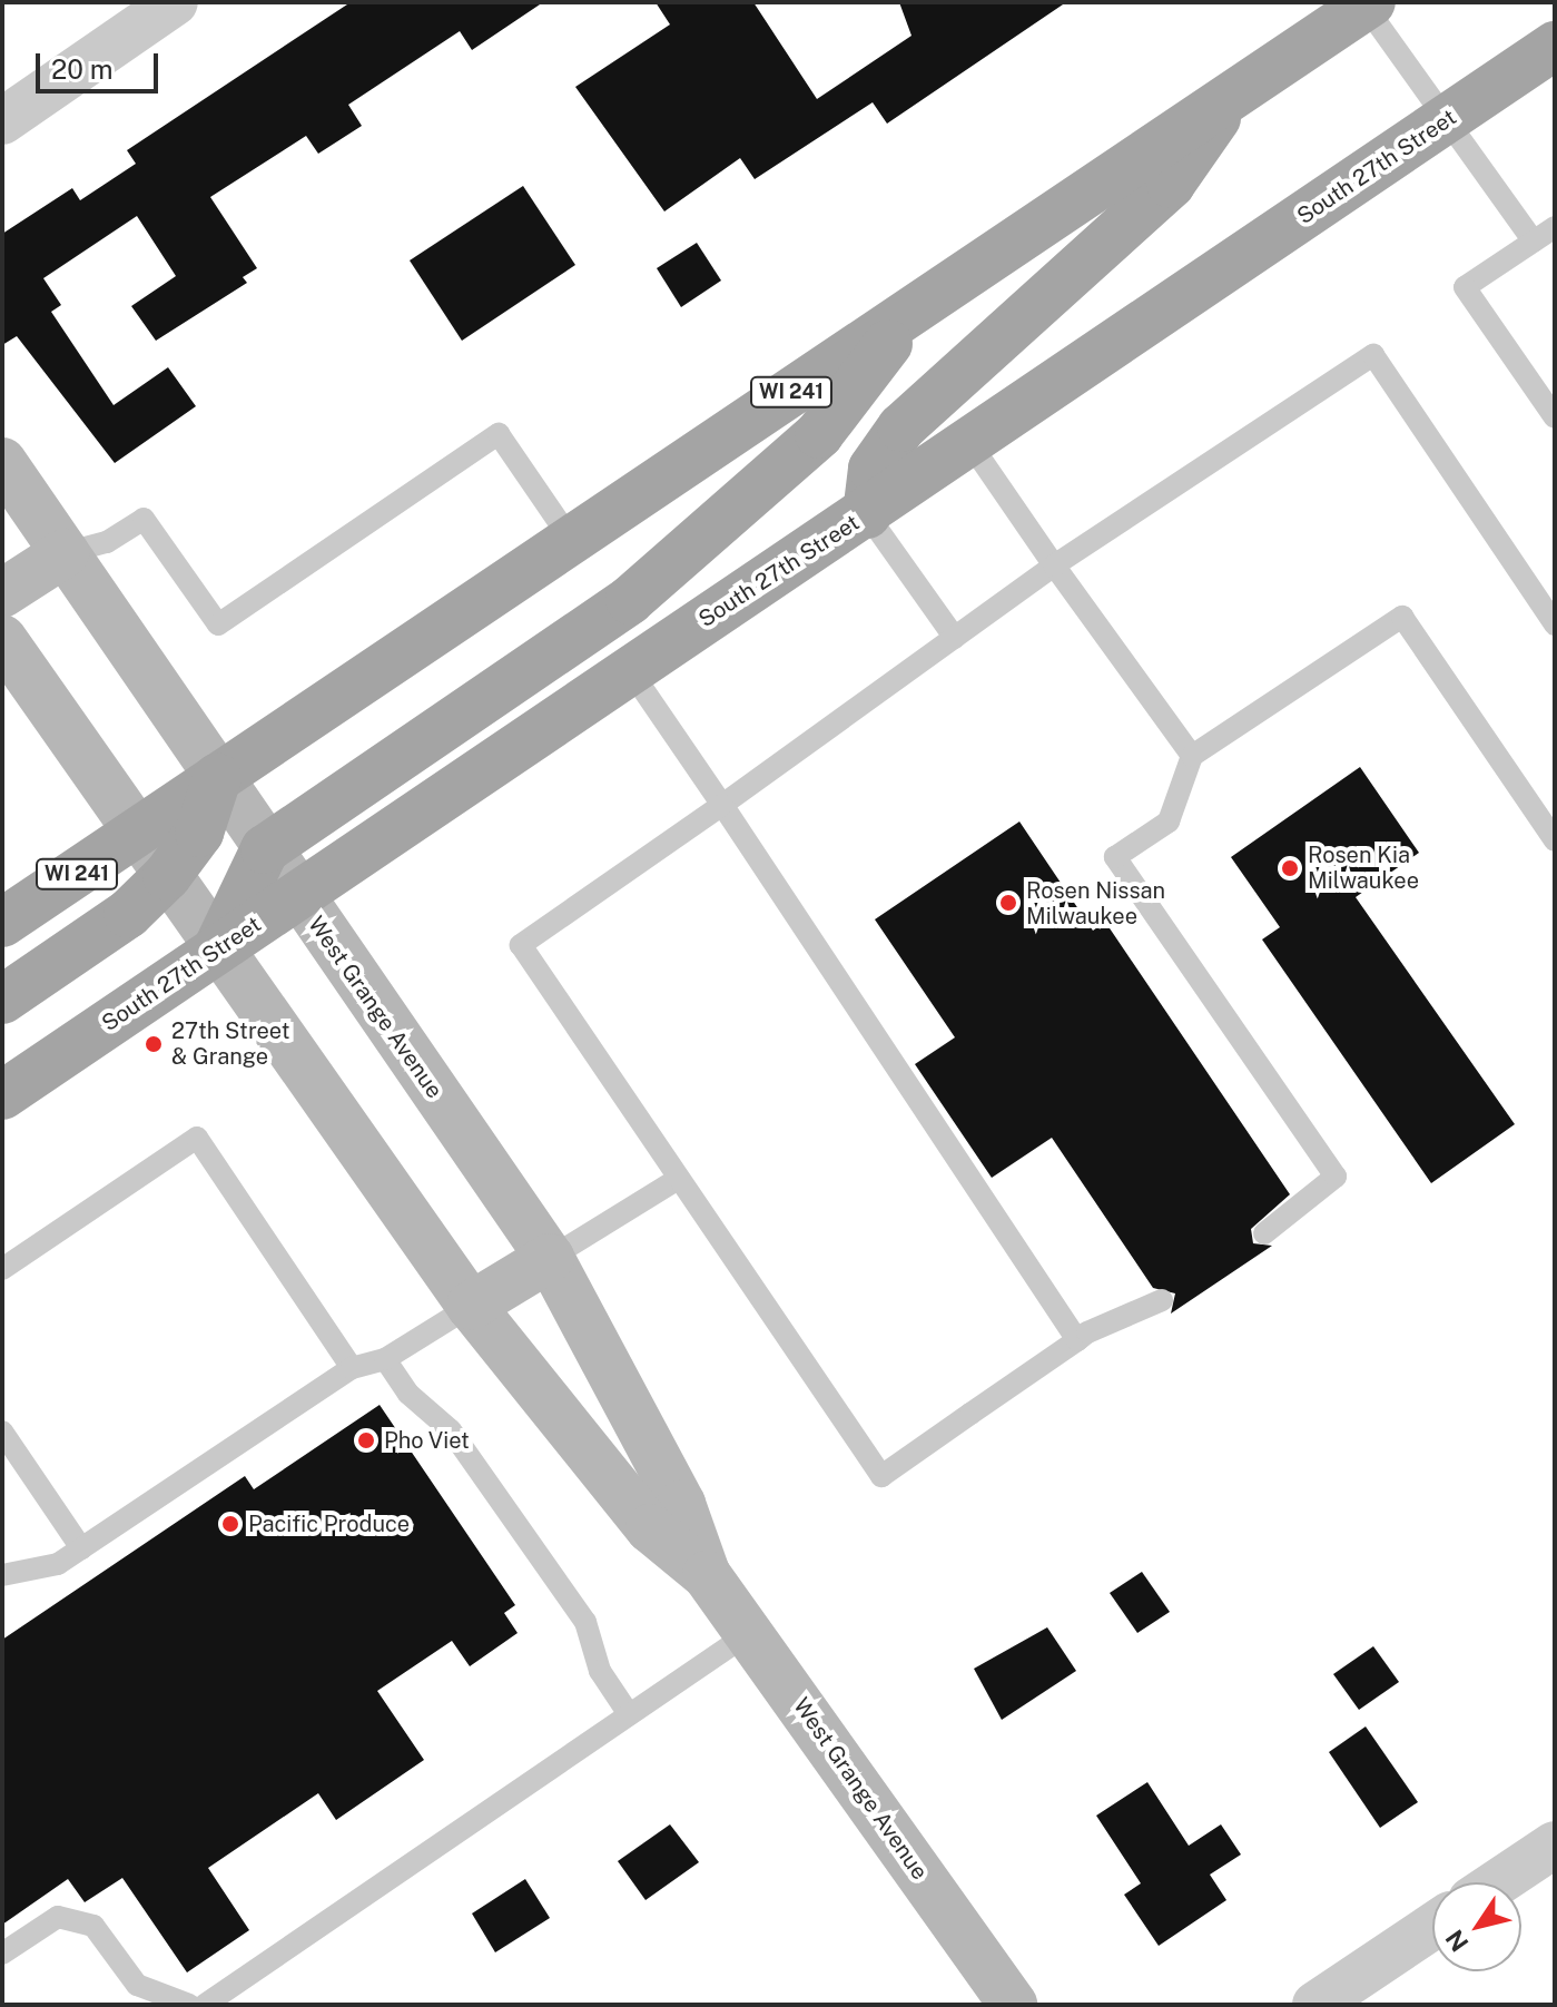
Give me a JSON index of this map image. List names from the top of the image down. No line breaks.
{"streets":{"main road":["South 27th Street","WI 241"],"street":["West Grange Avenue"]},"crossings":[["South 27th Street","West Grange Avenue"],["WI 241","West Grange Avenue"]],"places":["Rosen Kia Milwaukee","Rosen Nissan Milwaukee","27th Street & Grange","Pho Viet","Pacific Produce"],"scale_bar":"20 m","north":"bottom left"}
